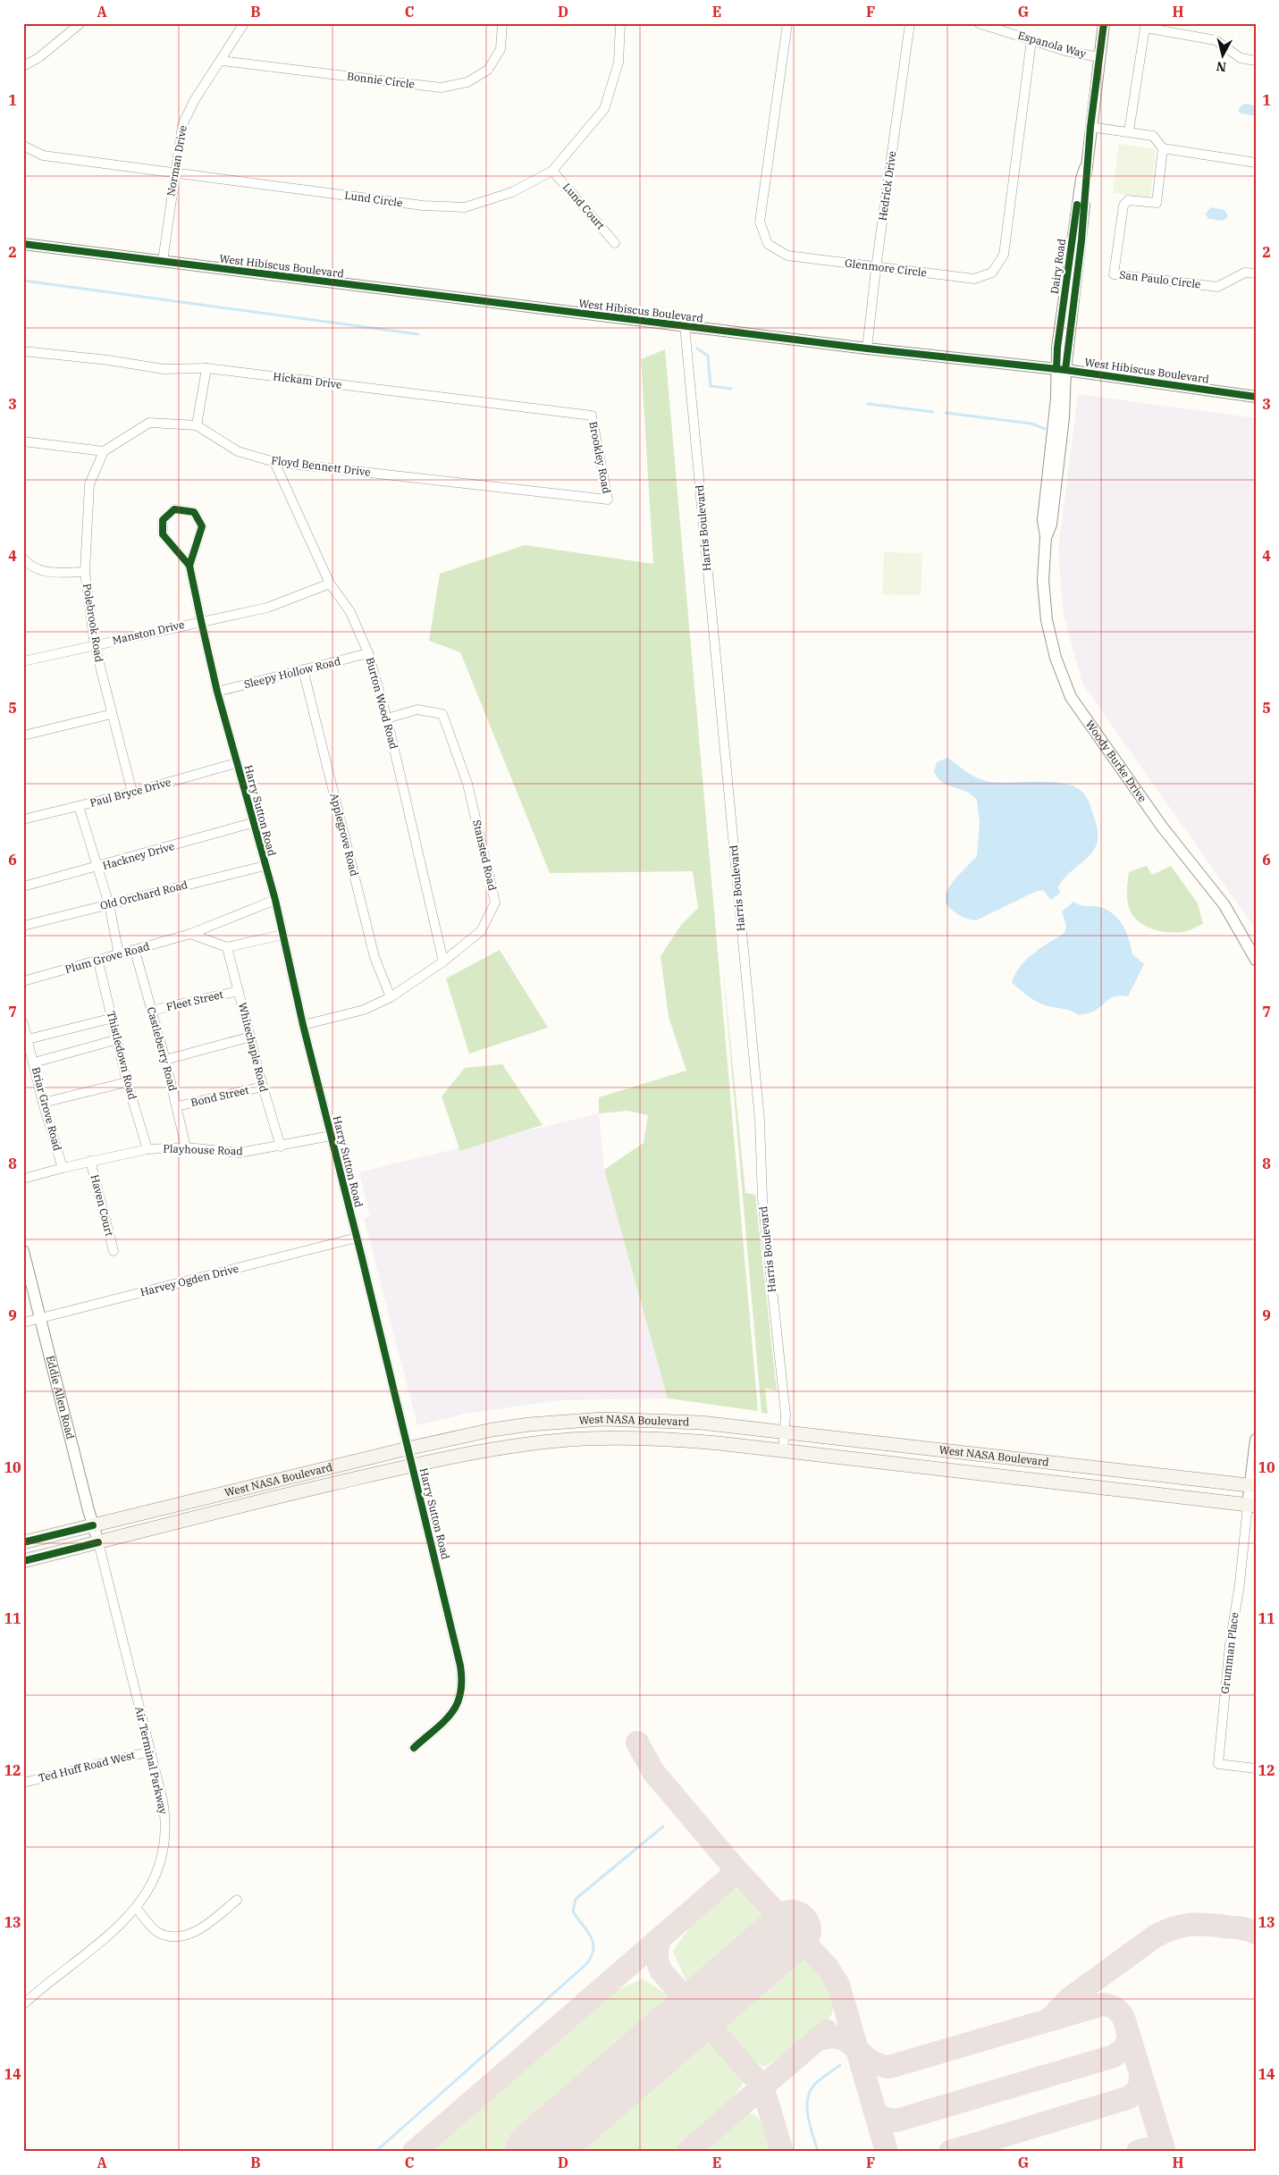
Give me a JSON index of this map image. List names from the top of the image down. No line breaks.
{"streets":{"main road":["West NASA Boulevard"],"street":["Espanola Way","Bonnie Circle","Norman Drive","Hedrick Drive","Lund Circle","Lund Court","West Hibiscus Boulevard","Dairy Road","Glenmore Circle","San Paulo Circle","Hickam Drive","Brookley Road","Floyd Bennett Drive","Harris Boulevard","Polebrook Road","Manston Drive","Sleepy Hollow Road","Burton Wood Road","Woody Burke Drive","Paul Bryce Drive","Harry Sutton Road","Applegrove Road","Stansted Road","Hackney Drive","Old Orchard Road","Plum Grove Road","Fleet Street","Whitechaple Road","Castleberry Road","Thistledown Road","Bond Street","Briar Grove Road","Playhouse Road","Haven Court","Harvey Ogden Drive","Eddie Allen Road","Grumman Place","Air Terminal Parkway","Ted Huff Road West"]},"crossings":[["Espanola Way","Dairy Road"],["Espanola Way","Glenmore Circle"],["Bonnie Circle","Norman Drive"],["Norman Drive","Lund Circle"],["Norman Drive","West Hibiscus Boulevard"],["Hedrick Drive","West Hibiscus Boulevard"],["Hedrick Drive","Glenmore Circle"],["Lund Circle","Lund Court"],["West Hibiscus Boulevard","Dairy Road"],["West Hibiscus Boulevard","Harris Boulevard"],["West Hibiscus Boulevard","Woody Burke Drive"],["Dairy Road","Woody Burke Drive"],["Hickam Drive","Brookley Road"],["Brookley Road","Floyd Bennett Drive"],["Floyd Bennett Drive","Polebrook Road"],["Floyd Bennett Drive","Burton Wood Road"],["Harris Boulevard","West NASA Boulevard"],["Polebrook Road","Manston Drive"],["Polebrook Road","Paul Bryce Drive"],["Manston Drive","Burton Wood Road"],["Manston Drive","Harry Sutton Road"],["Sleepy Hollow Road","Burton Wood Road"],["Sleepy Hollow Road","Harry Sutton Road"],["Sleepy Hollow Road","Applegrove Road"],["Burton Wood Road","Stansted Road"],["Paul Bryce Drive","Harry Sutton Road"],["Harry Sutton Road","Stansted Road"],["Harry Sutton Road","Hackney Drive"],["Harry Sutton Road","Old Orchard Road"],["Harry Sutton Road","Plum Grove Road"],["Harry Sutton Road","Playhouse Road"],["Harry Sutton Road","Harvey Ogden Drive"],["Harry Sutton Road","West NASA Boulevard"],["Applegrove Road","Stansted Road"],["Plum Grove Road","Castleberry Road"],["Plum Grove Road","Thistledown Road"],["Fleet Street","Whitechaple Road"],["Fleet Street","Castleberry Road"],["Whitechaple Road","Bond Street"],["Whitechaple Road","Playhouse Road"],["Castleberry Road","Bond Street"],["Castleberry Road","Playhouse Road"],["Thistledown Road","Playhouse Road"],["Briar Grove Road","Playhouse Road"],["Playhouse Road","Haven Court"],["Harvey Ogden Drive","Eddie Allen Road"],["Eddie Allen Road","West NASA Boulevard"],["Eddie Allen Road","Air Terminal Parkway"],["West NASA Boulevard","Grumman Place"],["West NASA Boulevard","Air Terminal Parkway"],["Air Terminal Parkway","Ted Huff Road West"]],"north":"bottom","grid":{"columns":["A","B","C","D","E","F","G","H"],"rows":["1","2","3","4","5","6","7","8","9","10","11","12","13","14"]}}
